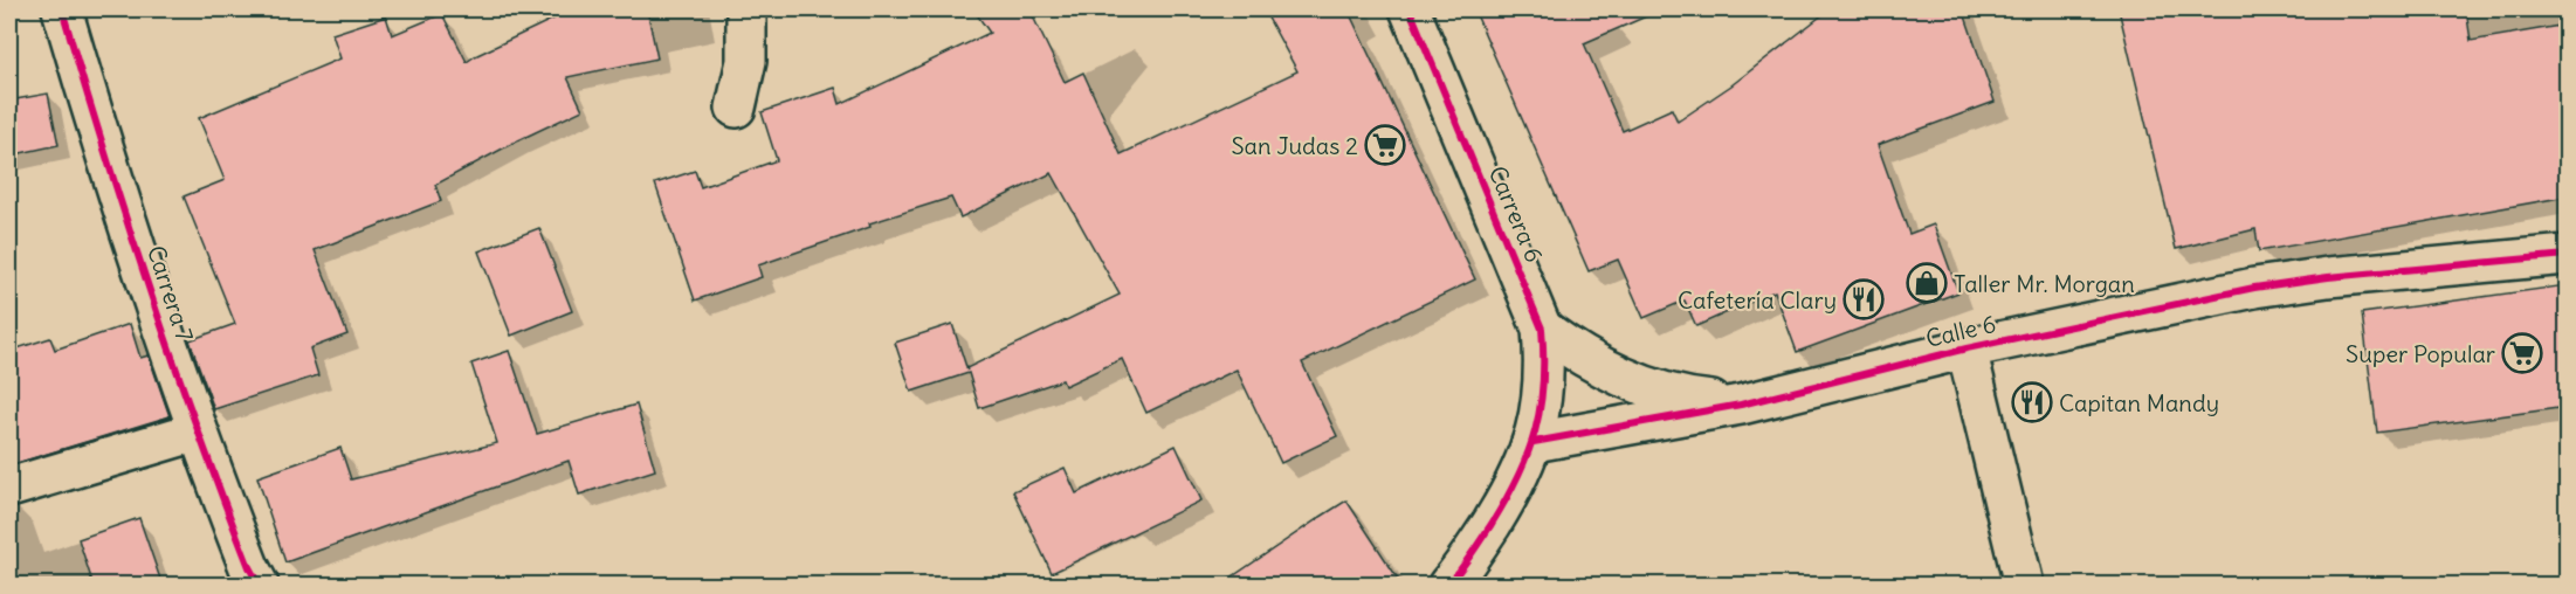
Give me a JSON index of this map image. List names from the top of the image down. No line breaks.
{"streets":{"street":["Carrera 6","Carrera 7","Calle 6"]},"crossings":[["Carrera 6","Calle 6"]],"places":{"supermarket":["San Judas 2","Super Popular"],"shop":["Taller Mr. Morgan"],"restaurant":["Cafetería Clary","Capitan Mandy"]}}
